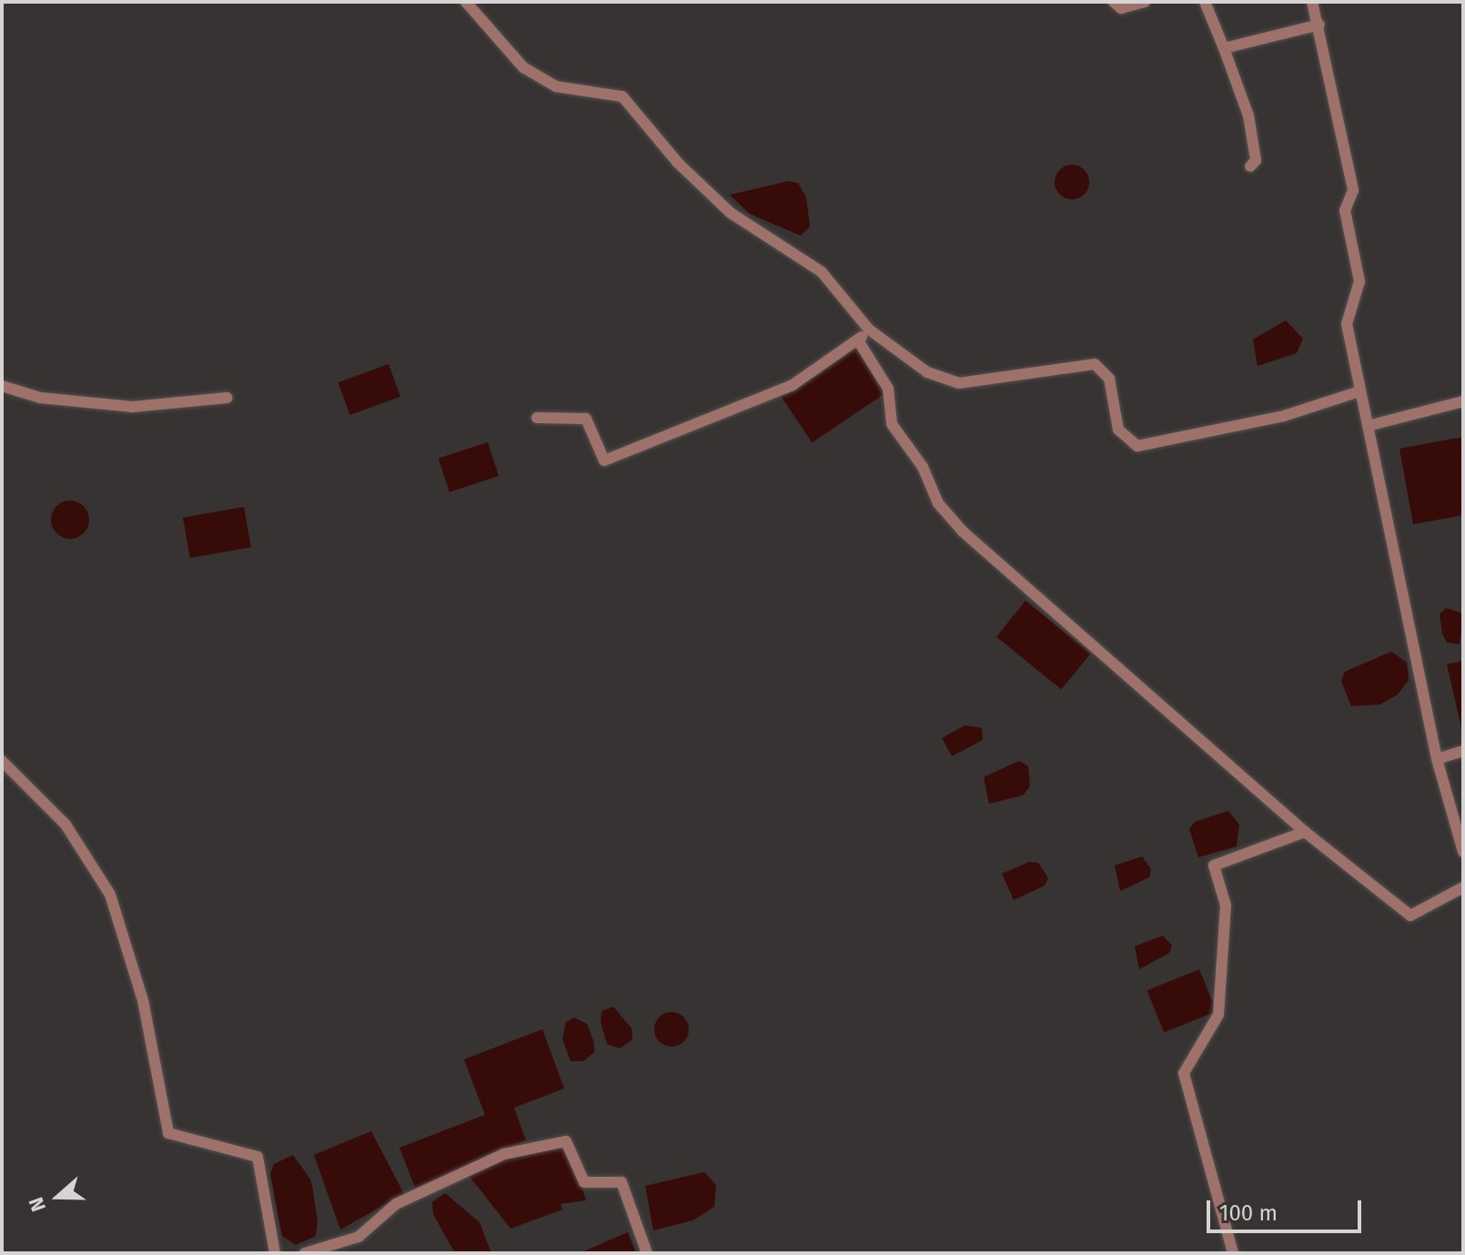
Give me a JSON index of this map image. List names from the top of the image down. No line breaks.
{"scale_bar":"100 m","north":"left"}
